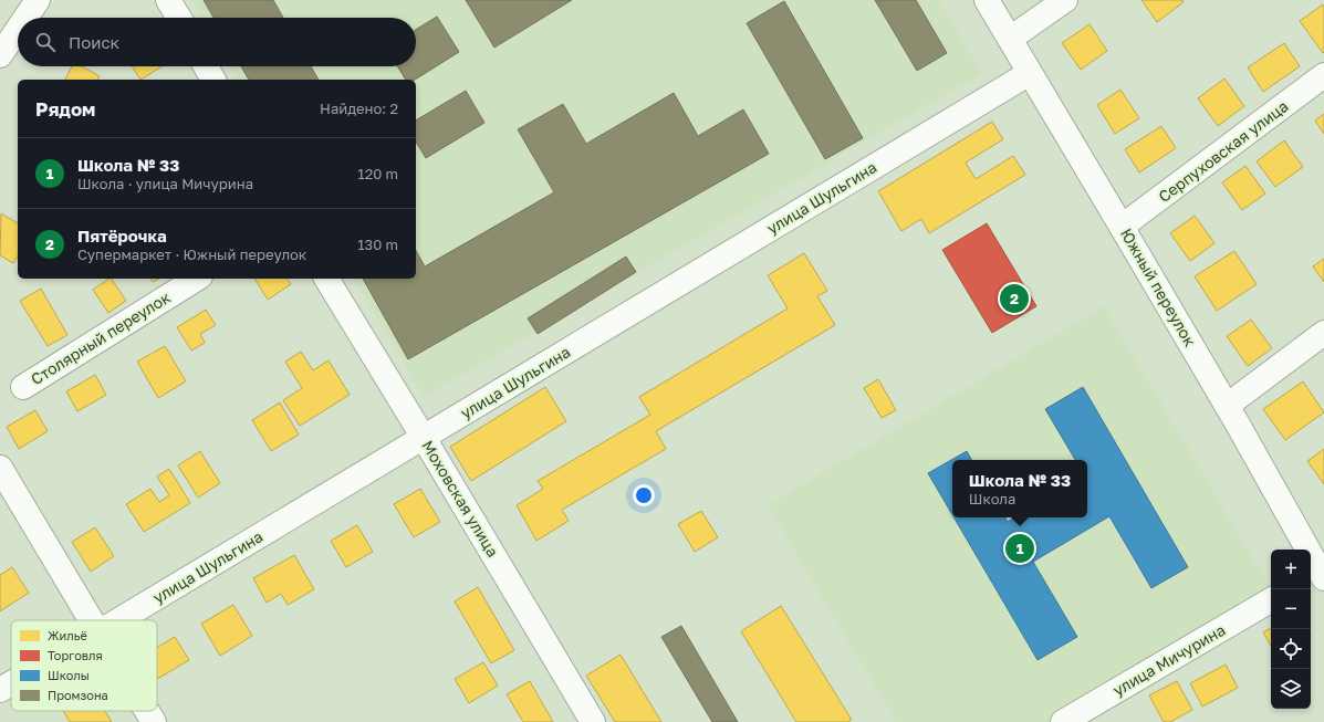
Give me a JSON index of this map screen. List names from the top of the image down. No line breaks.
{"streets":{"street":["Серпуховская улица","улица Шульгина","Южный переулок","Столярный переулок","Моховская улица","улица Мичурина"]},"crossings":[["Серпуховская улица","Южный переулок"],["улица Шульгина","Южный переулок"],["улица Шульгина","Моховская улица"]],"legend":["Жильё","Торговля","Школы","Промзона"],"page":{"search":"Поиск","heading":["Рядом","Найдено: 2"],"list":[{"mark":"1","name":"Школа № 33","note":"Школа · улица Мичурина","value":"120 m"},{"mark":"2","name":"Пятёрочка","note":"Супермаркет · Южный переулок","value":"130 m"}],"pins":["2","1"],"popup":["Школа № 33","Школа"],"map_buttons":["+","−"]}}
